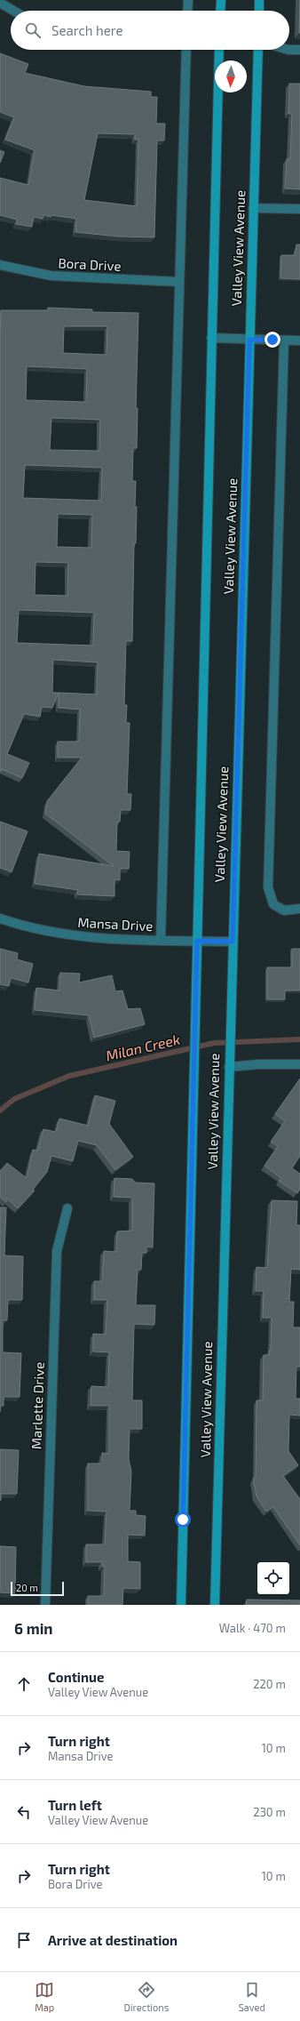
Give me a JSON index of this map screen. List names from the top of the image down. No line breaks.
{"streets":{"main road":["Valley View Avenue"],"street":["Bora Drive","Mansa Drive","Marlette Drive"]},"crossings":[["Valley View Avenue","Mansa Drive"]],"water":["Milan Creek"],"scale_bar":"20 m","north":"bottom","page":{"search":"Search here","scale":"20 m","heading":["6 min","Walk · 470 m"],"list":[["Continue","Valley View Avenue","220 m"],["Turn right","Mansa Drive","10 m"],["Turn left","Valley View Avenue","230 m"],["Turn right","Bora Drive","10 m"],"Arrive at destination"],"nav":["Map","Directions","Saved"]}}
